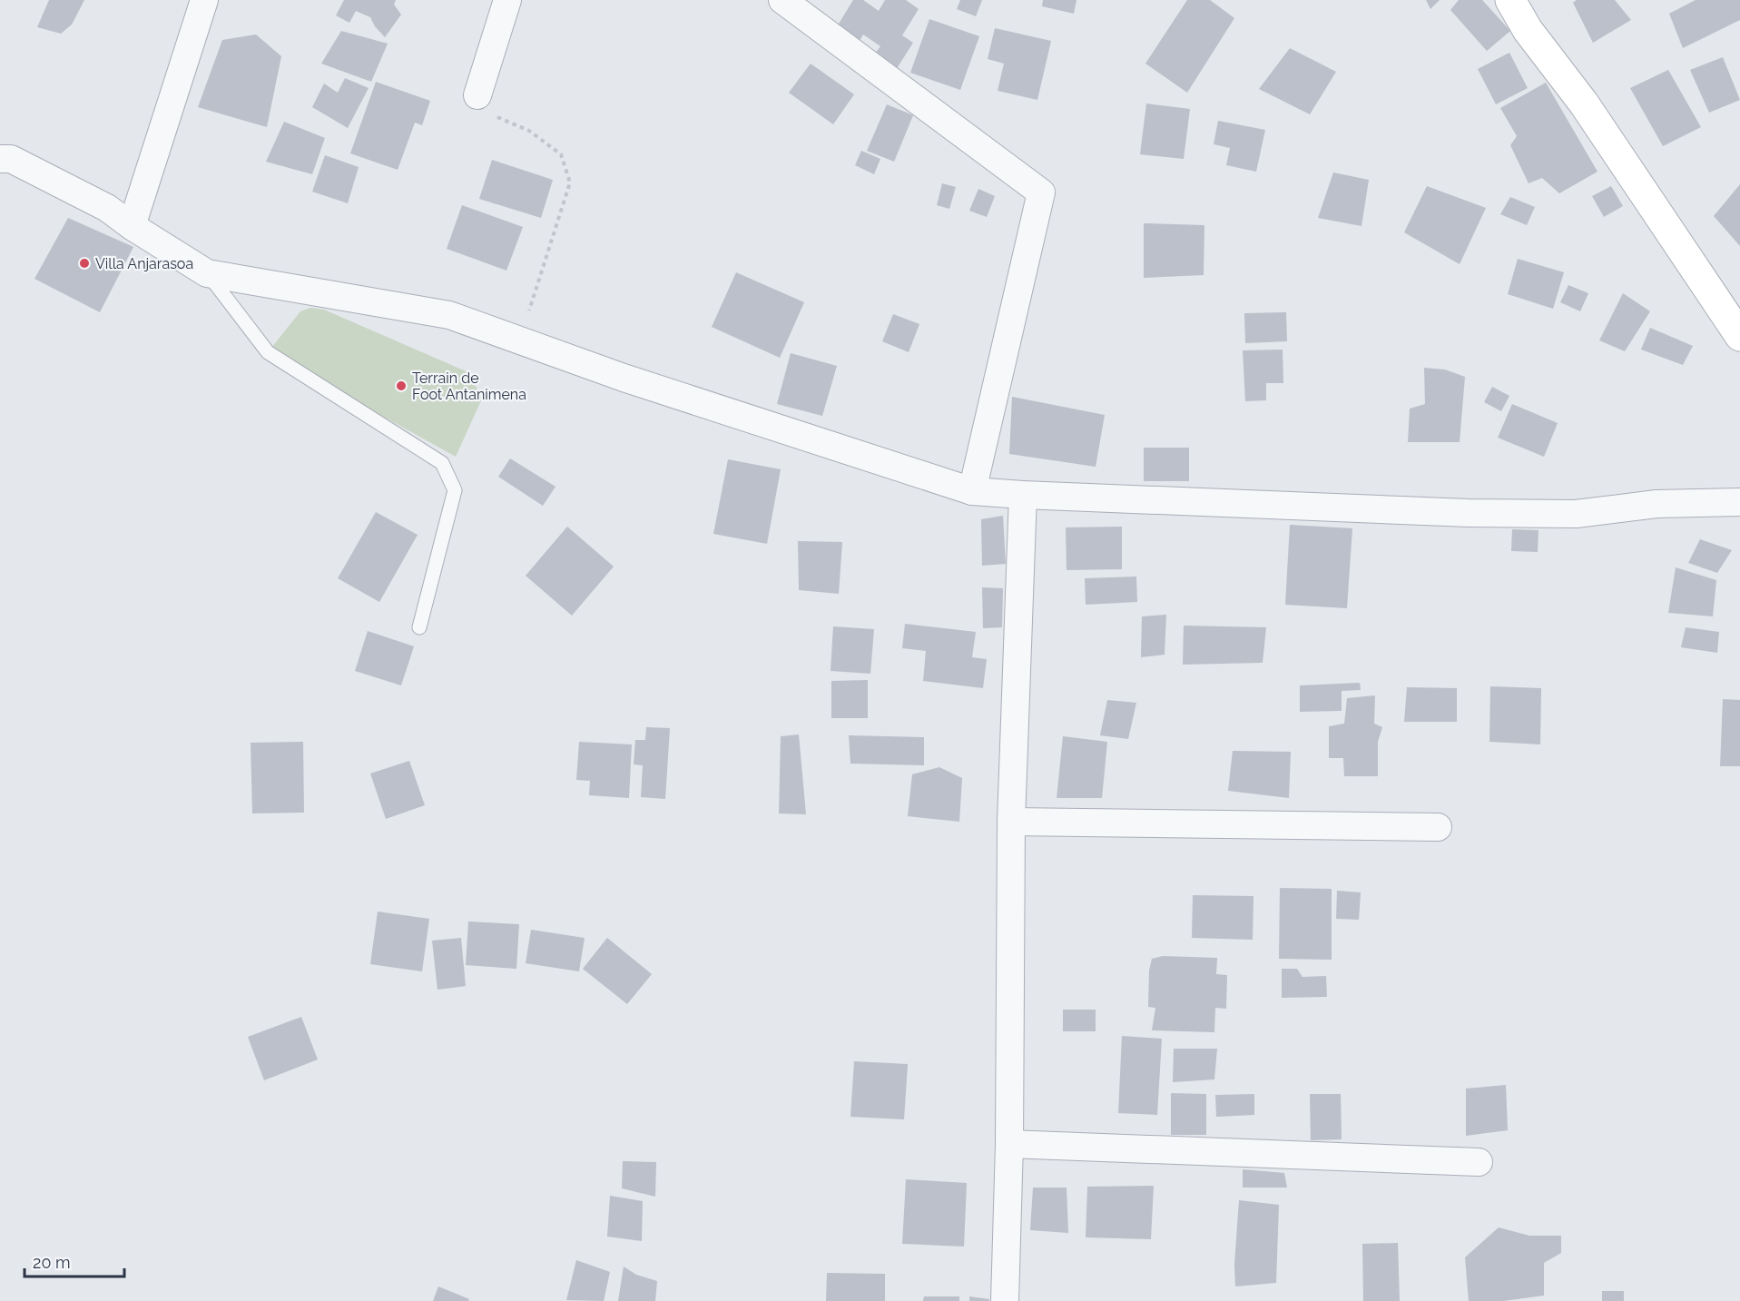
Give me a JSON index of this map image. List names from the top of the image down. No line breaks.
{"places":["Villa Anjarasoa","Terrain de Foot Antanimena"],"scale_bar":"20 m"}
